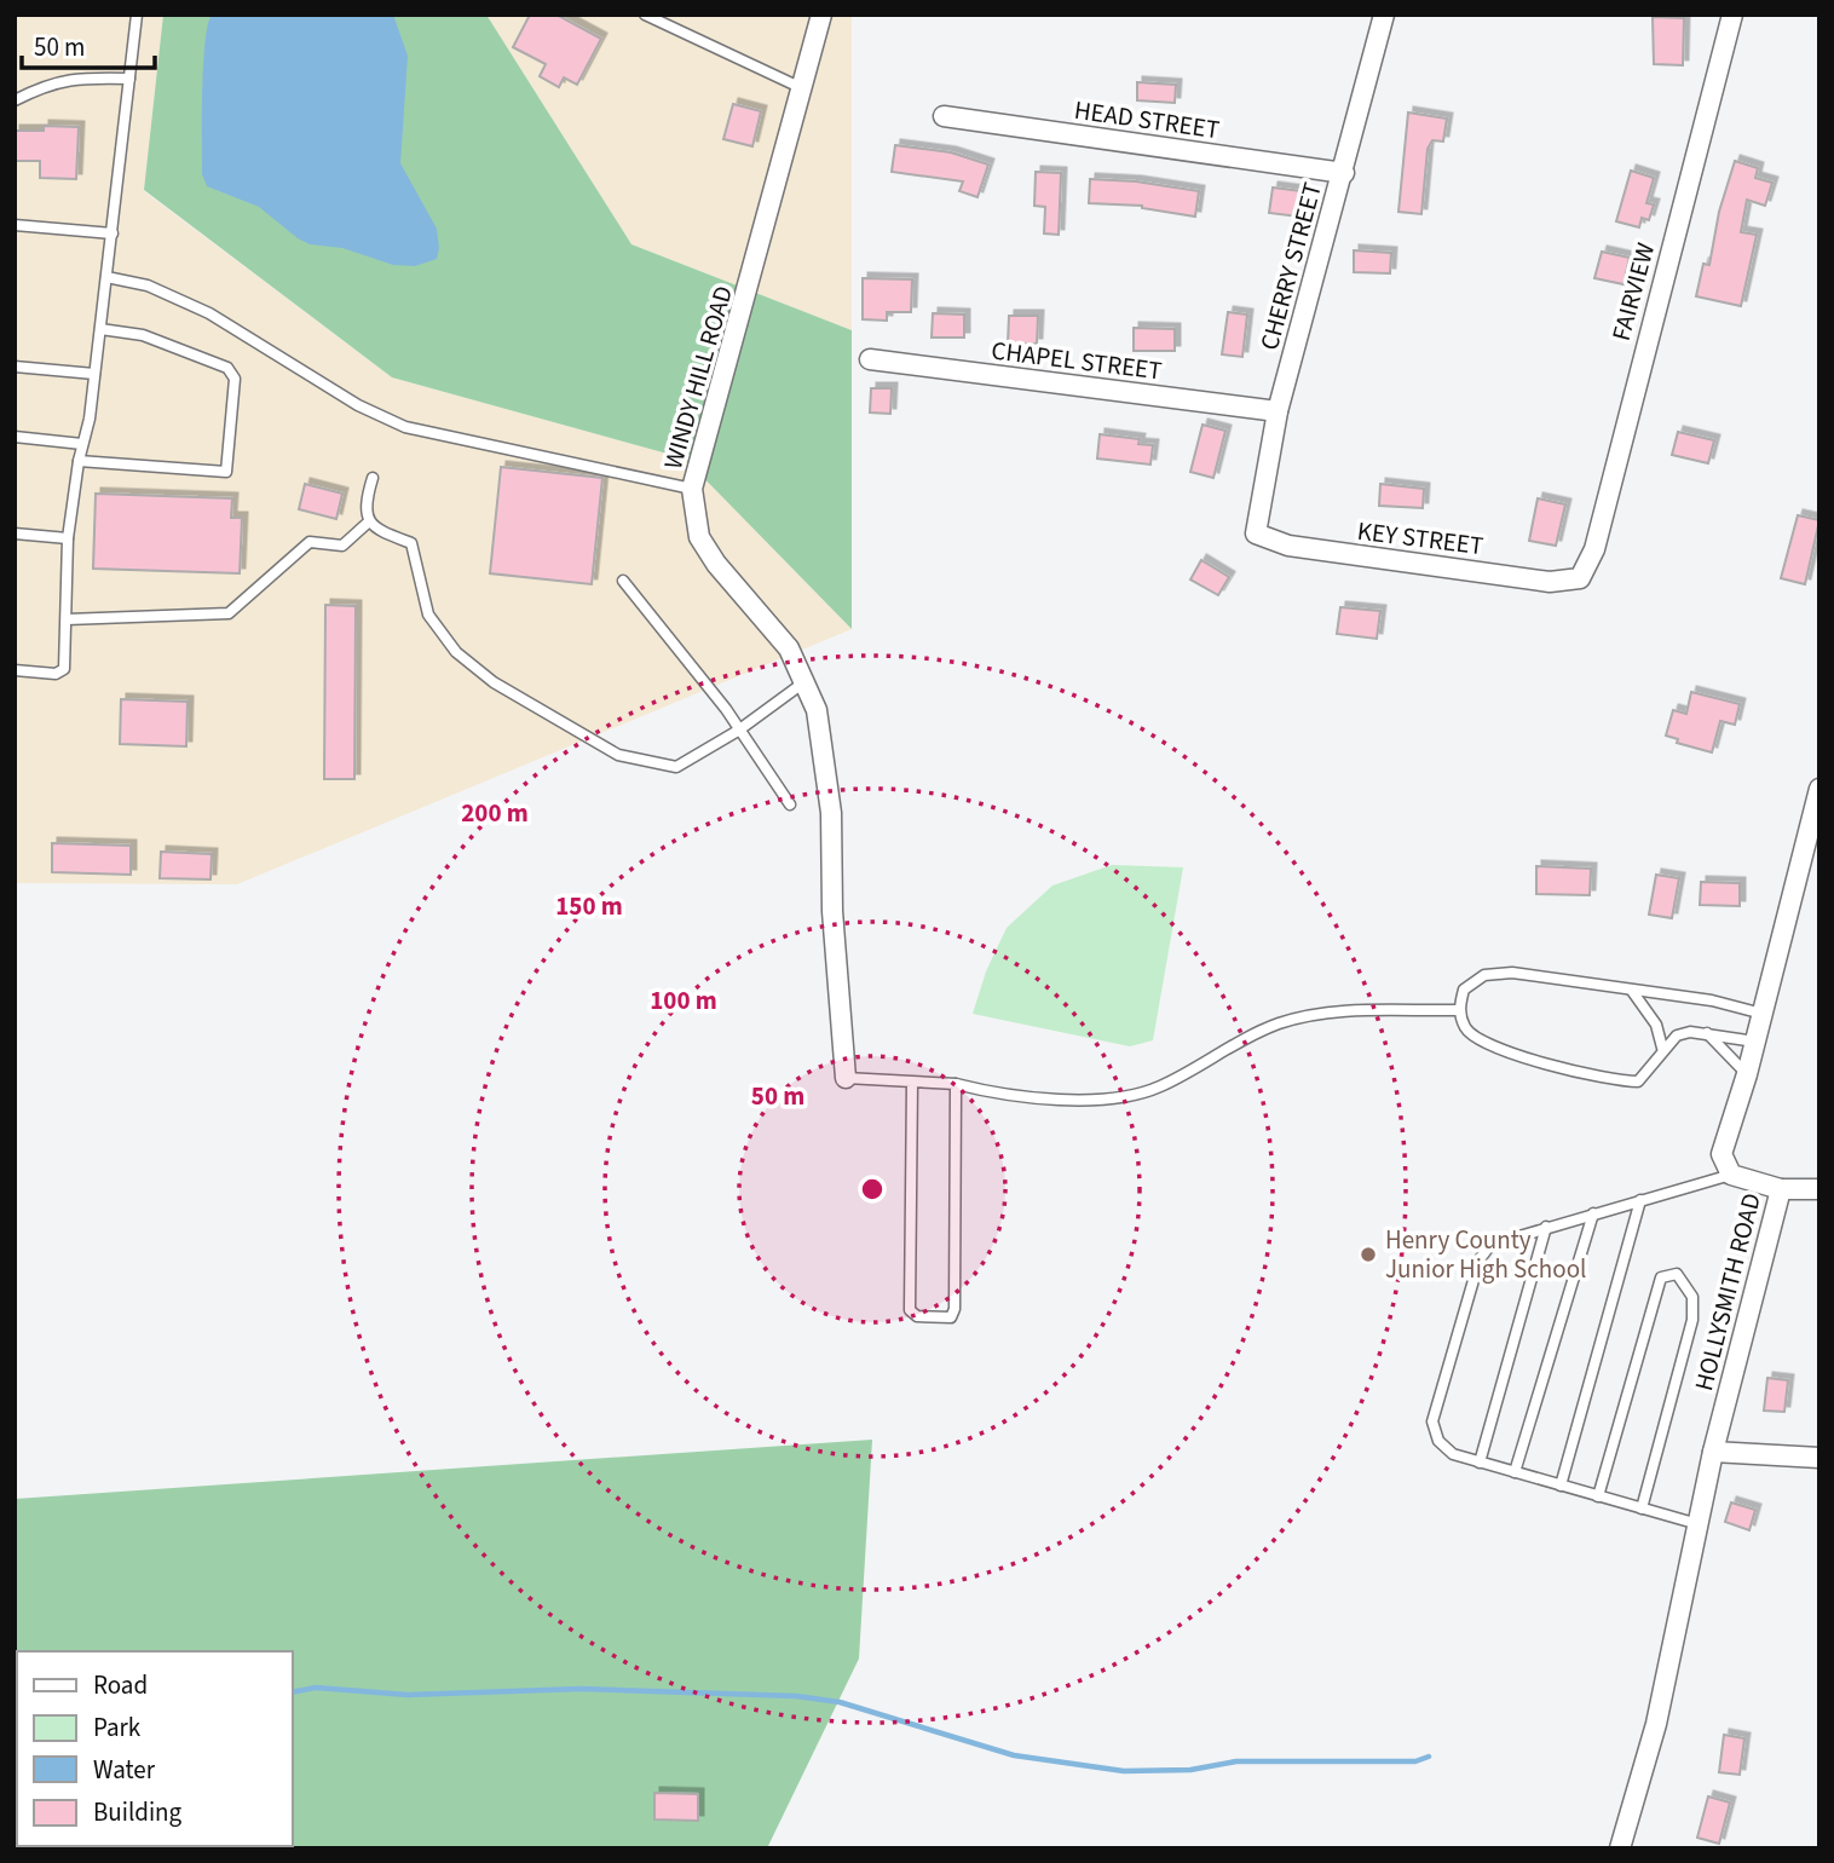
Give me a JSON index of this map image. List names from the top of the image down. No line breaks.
{"streets":{"street":["HEAD STREET","CHERRY STREET","FAIRVIEW","CHAPEL STREET","WINDY HILL ROAD","KEY STREET","HOLLYSMITH ROAD"]},"crossings":[["HEAD STREET","CHERRY STREET"],["CHERRY STREET","CHAPEL STREET"],["CHERRY STREET","KEY STREET"],["FAIRVIEW","KEY STREET"]],"places":["Henry County Junior High School"],"legend":["Road","Park","Water","Building"],"scale_bar":"50 m","rings":["200 m","150 m","100 m","50 m"]}
